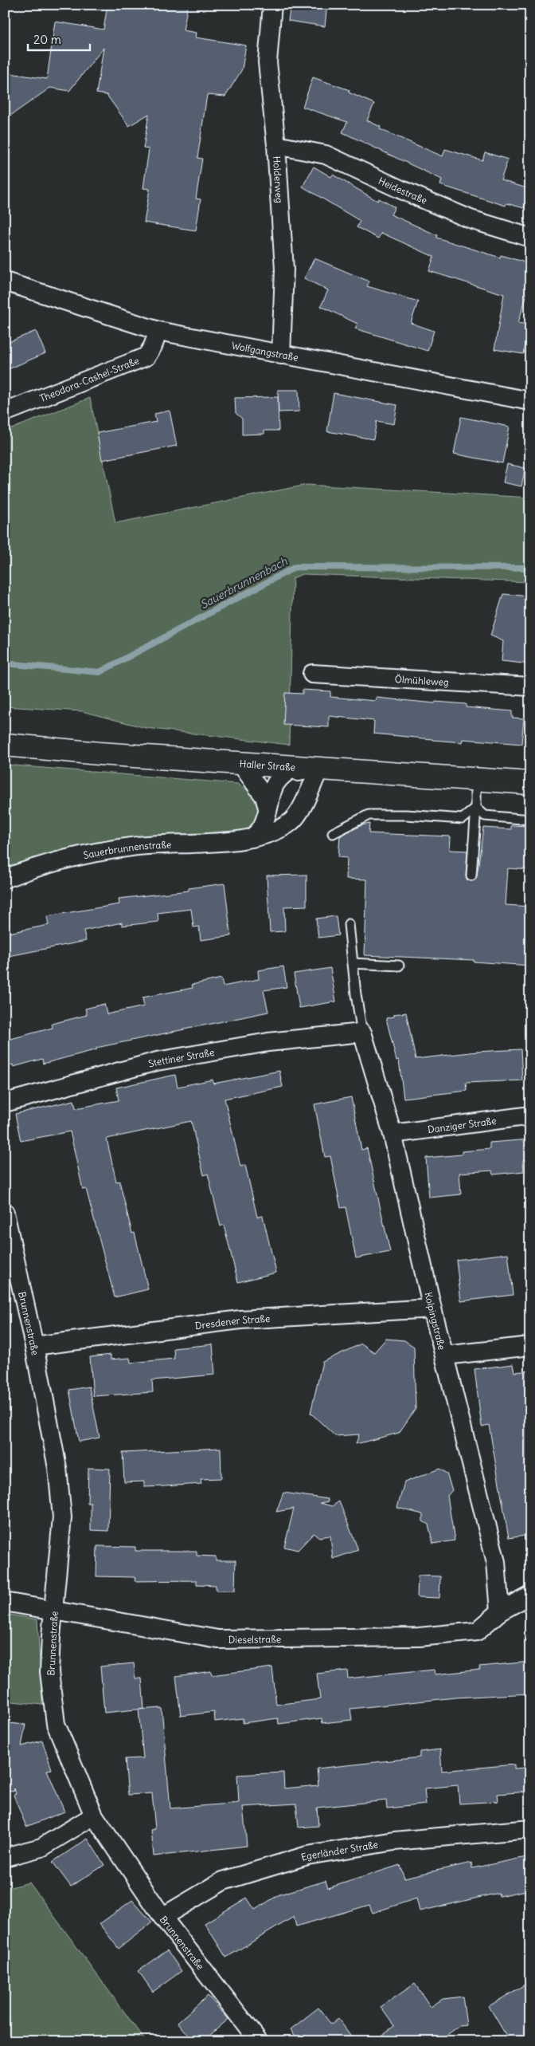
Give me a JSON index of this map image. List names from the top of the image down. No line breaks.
{"streets":{"main road":["Haller Straße"],"street":["Holderweg","Heidestraße","Wolfgangstraße","Theodora-Cashel-Straße","Ölmühleweg","Sauerbrunnenstraße","Stettiner Straße","Danziger Straße","Kolpingstraße","Dresdener Straße","Brunnenstraße","Dieselstraße","Egerländer Straße"]},"crossings":[["Holderweg","Heidestraße"],["Holderweg","Wolfgangstraße"],["Wolfgangstraße","Theodora-Cashel-Straße"],["Haller Straße","Sauerbrunnenstraße"],["Stettiner Straße","Kolpingstraße"],["Danziger Straße","Kolpingstraße"],["Kolpingstraße","Dresdener Straße"],["Kolpingstraße","Dieselstraße"],["Dresdener Straße","Brunnenstraße"],["Brunnenstraße","Dieselstraße"],["Brunnenstraße","Egerländer Straße"]],"water":["Sauerbrunnenbach"],"scale_bar":"20 m"}
